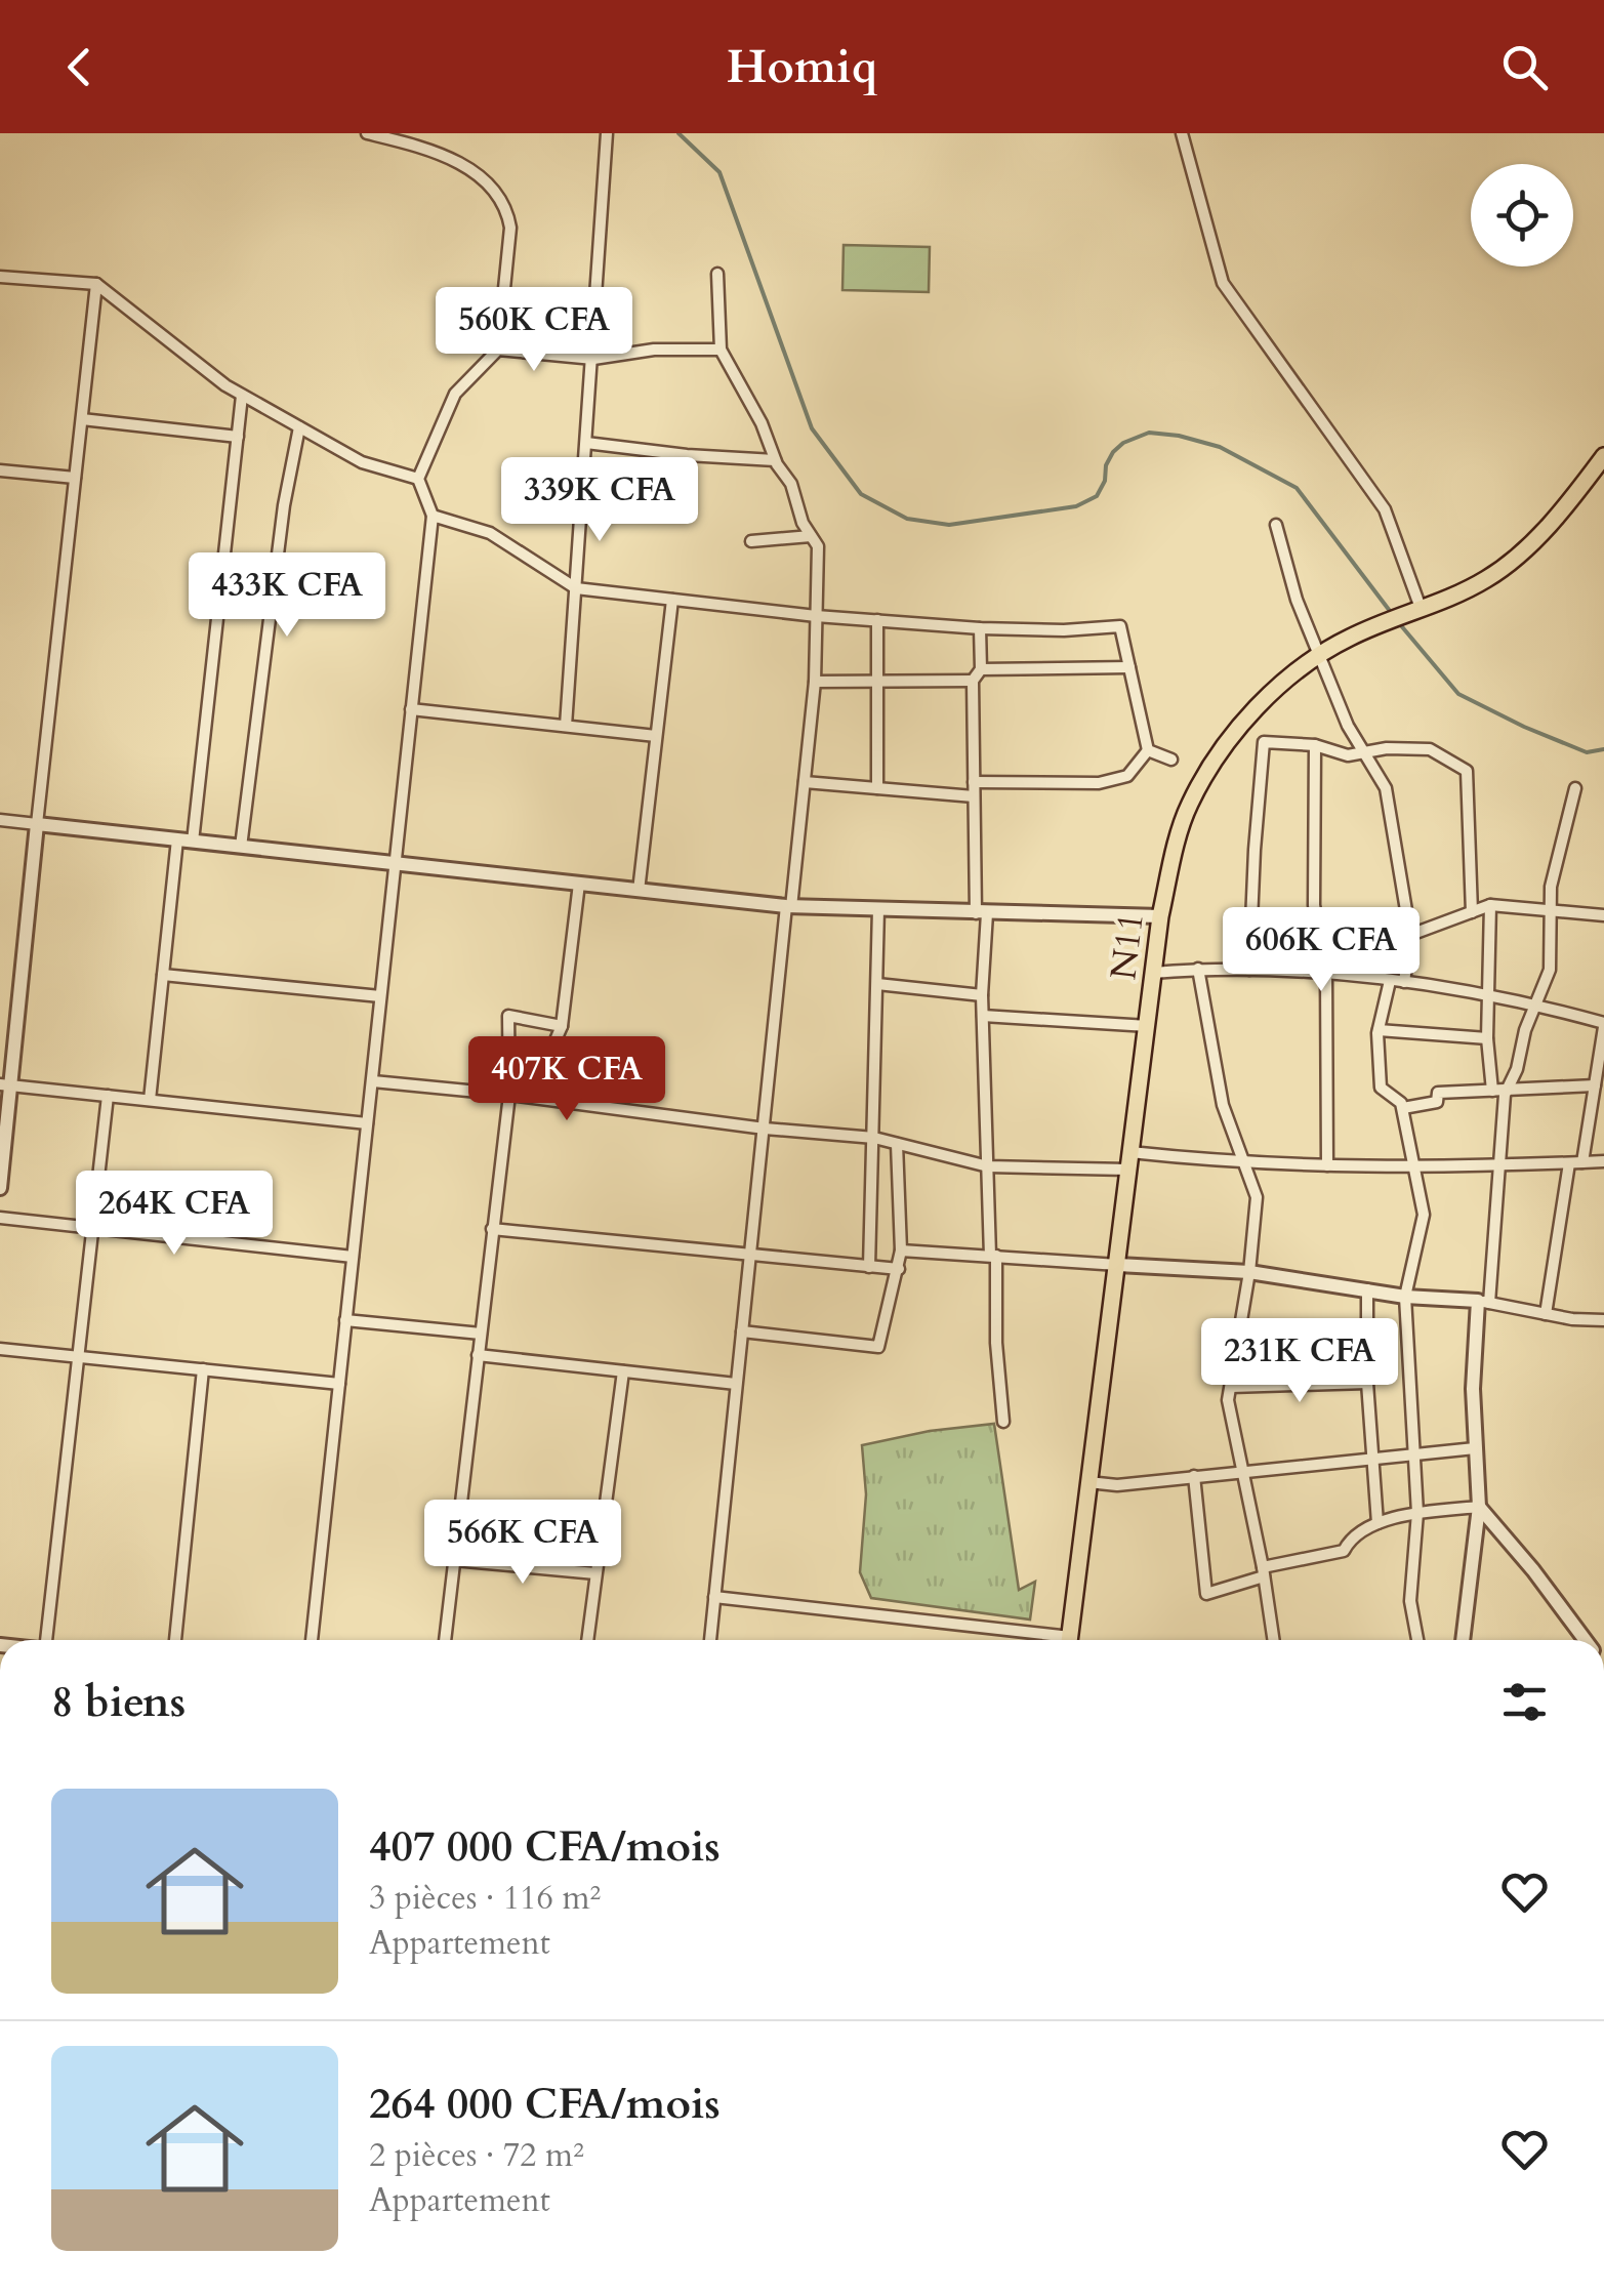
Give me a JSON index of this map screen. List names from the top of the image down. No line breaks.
{"streets":{"main road":["N11"]},"page":{"header":"Homiq","price":["560K CFA","339K CFA","433K CFA","606K CFA","407K CFA","264K CFA","231K CFA","566K CFA"],"heading":"8 biens","list":[{"name":"407 000 CFA/mois","note":"3 pièces · 116 m² · Appartement"},{"name":"264 000 CFA/mois","note":"2 pièces · 72 m² · Appartement"}]}}
